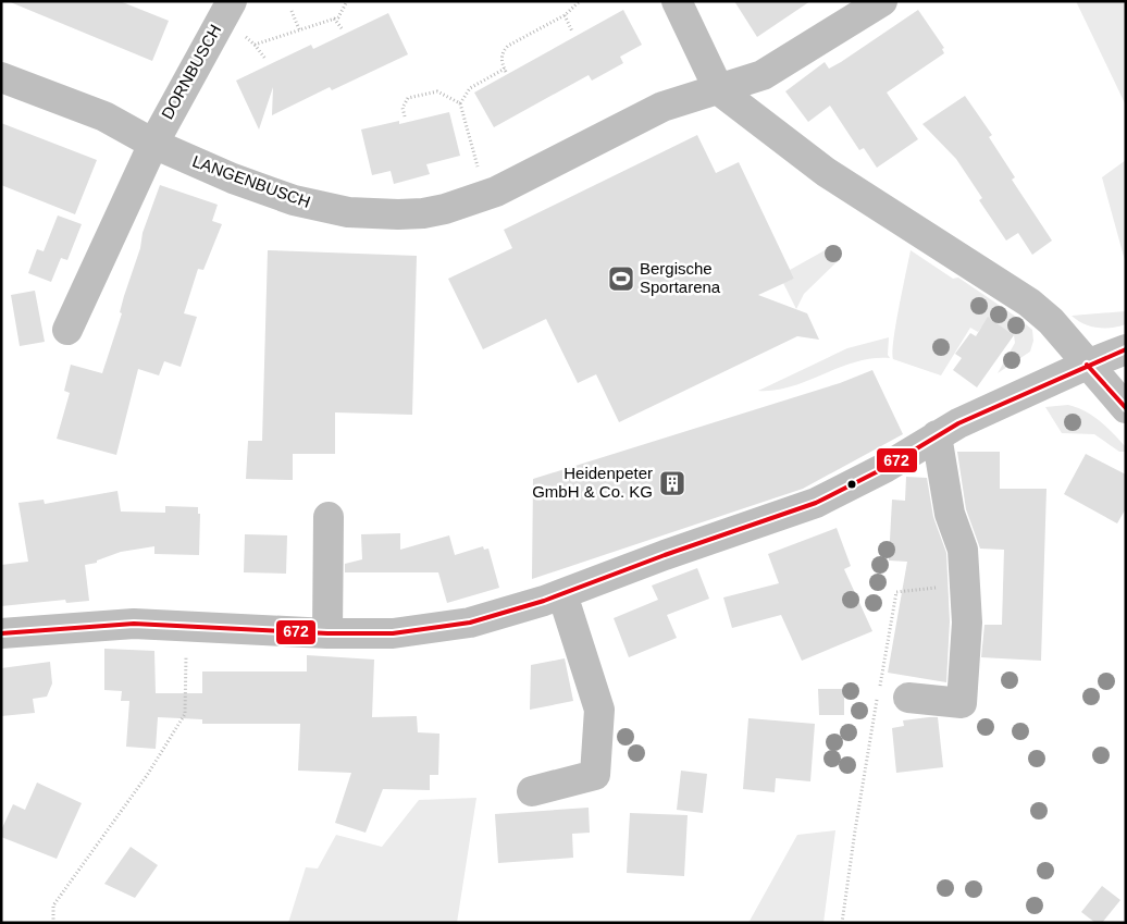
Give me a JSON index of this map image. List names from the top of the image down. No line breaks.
{"streets":{"street":["DORNBUSCH","LANGENBUSCH"]},"crossings":[["DORNBUSCH","LANGENBUSCH"]],"places":{"sports":["Bergische Sportarena"],"building":["Heidenpeter GmbH & Co. KG"]},"lines":["transit line 672"]}
